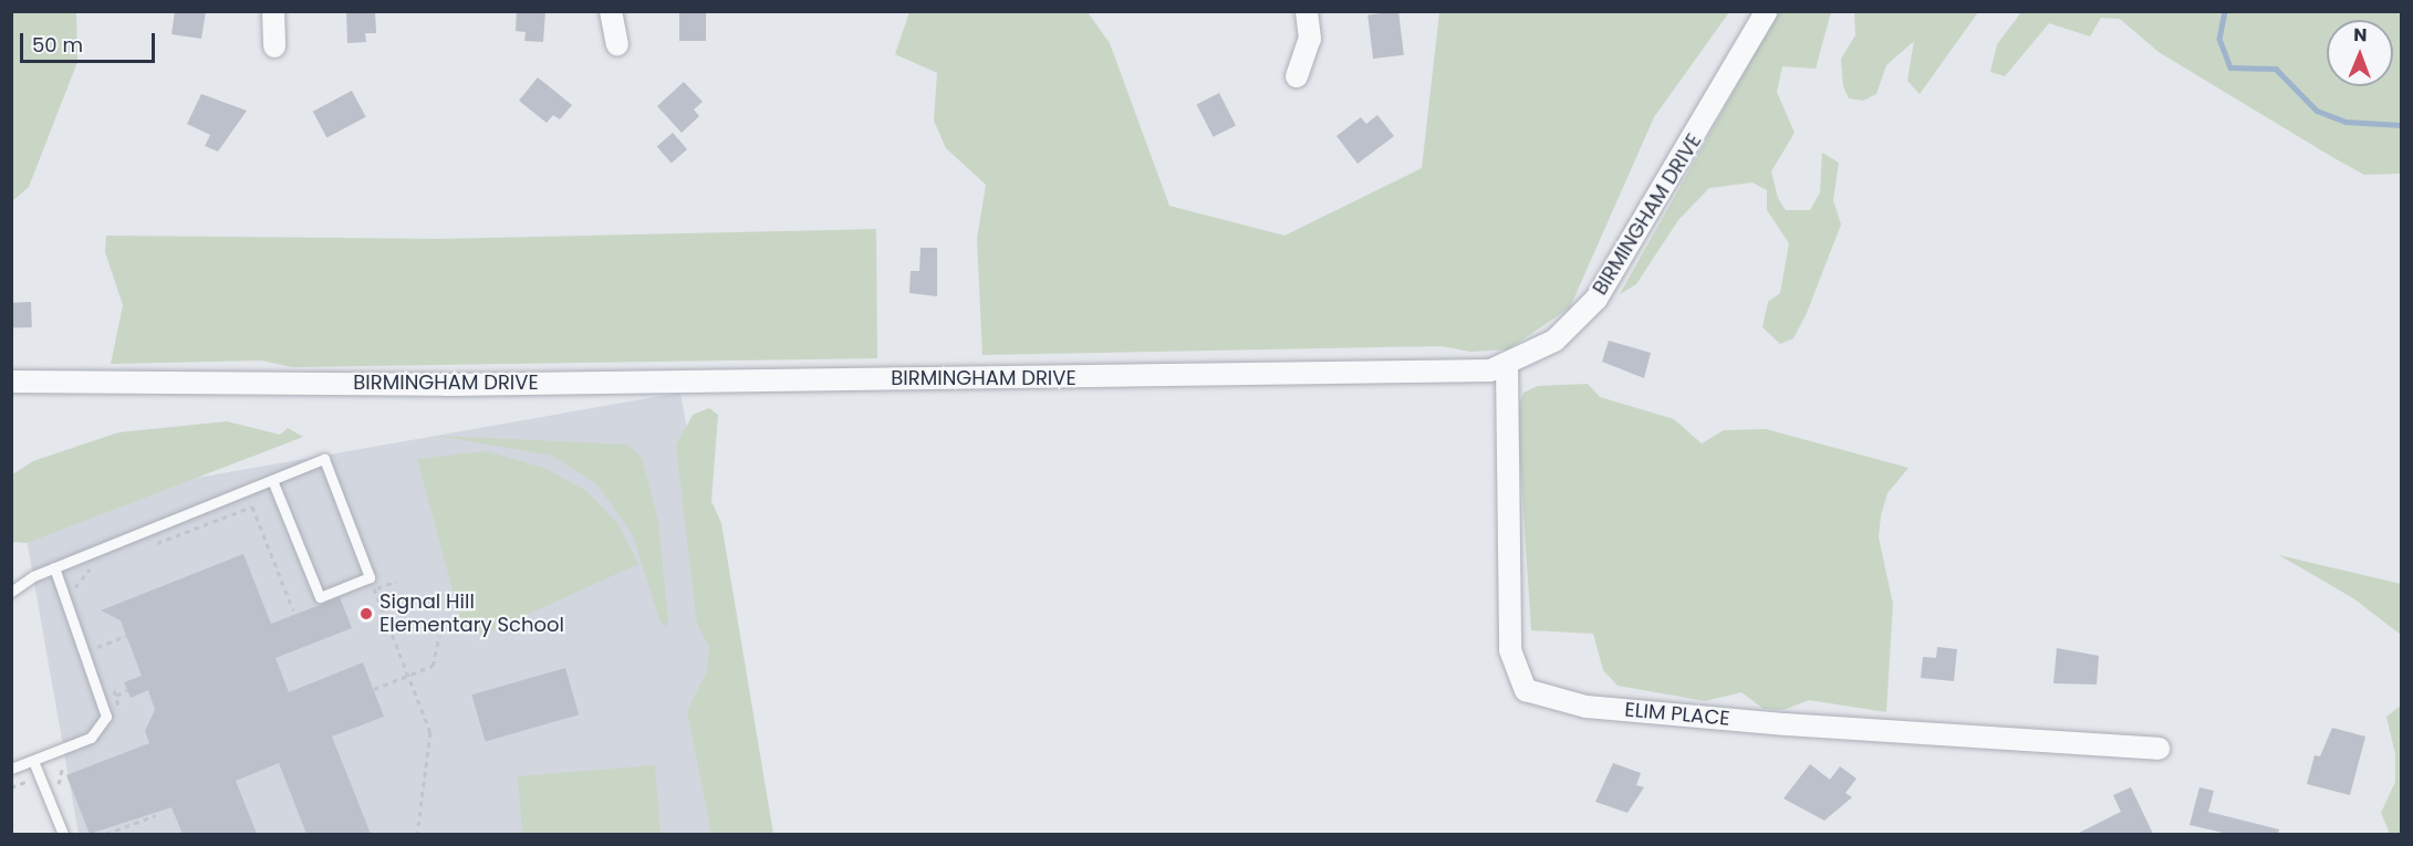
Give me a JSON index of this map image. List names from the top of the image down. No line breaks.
{"streets":{"street":["BIRMINGHAM DRIVE","ELIM PLACE"]},"crossings":[["BIRMINGHAM DRIVE","ELIM PLACE"]],"places":["Signal Hill Elementary School"],"scale_bar":"50 m","north":"top"}
